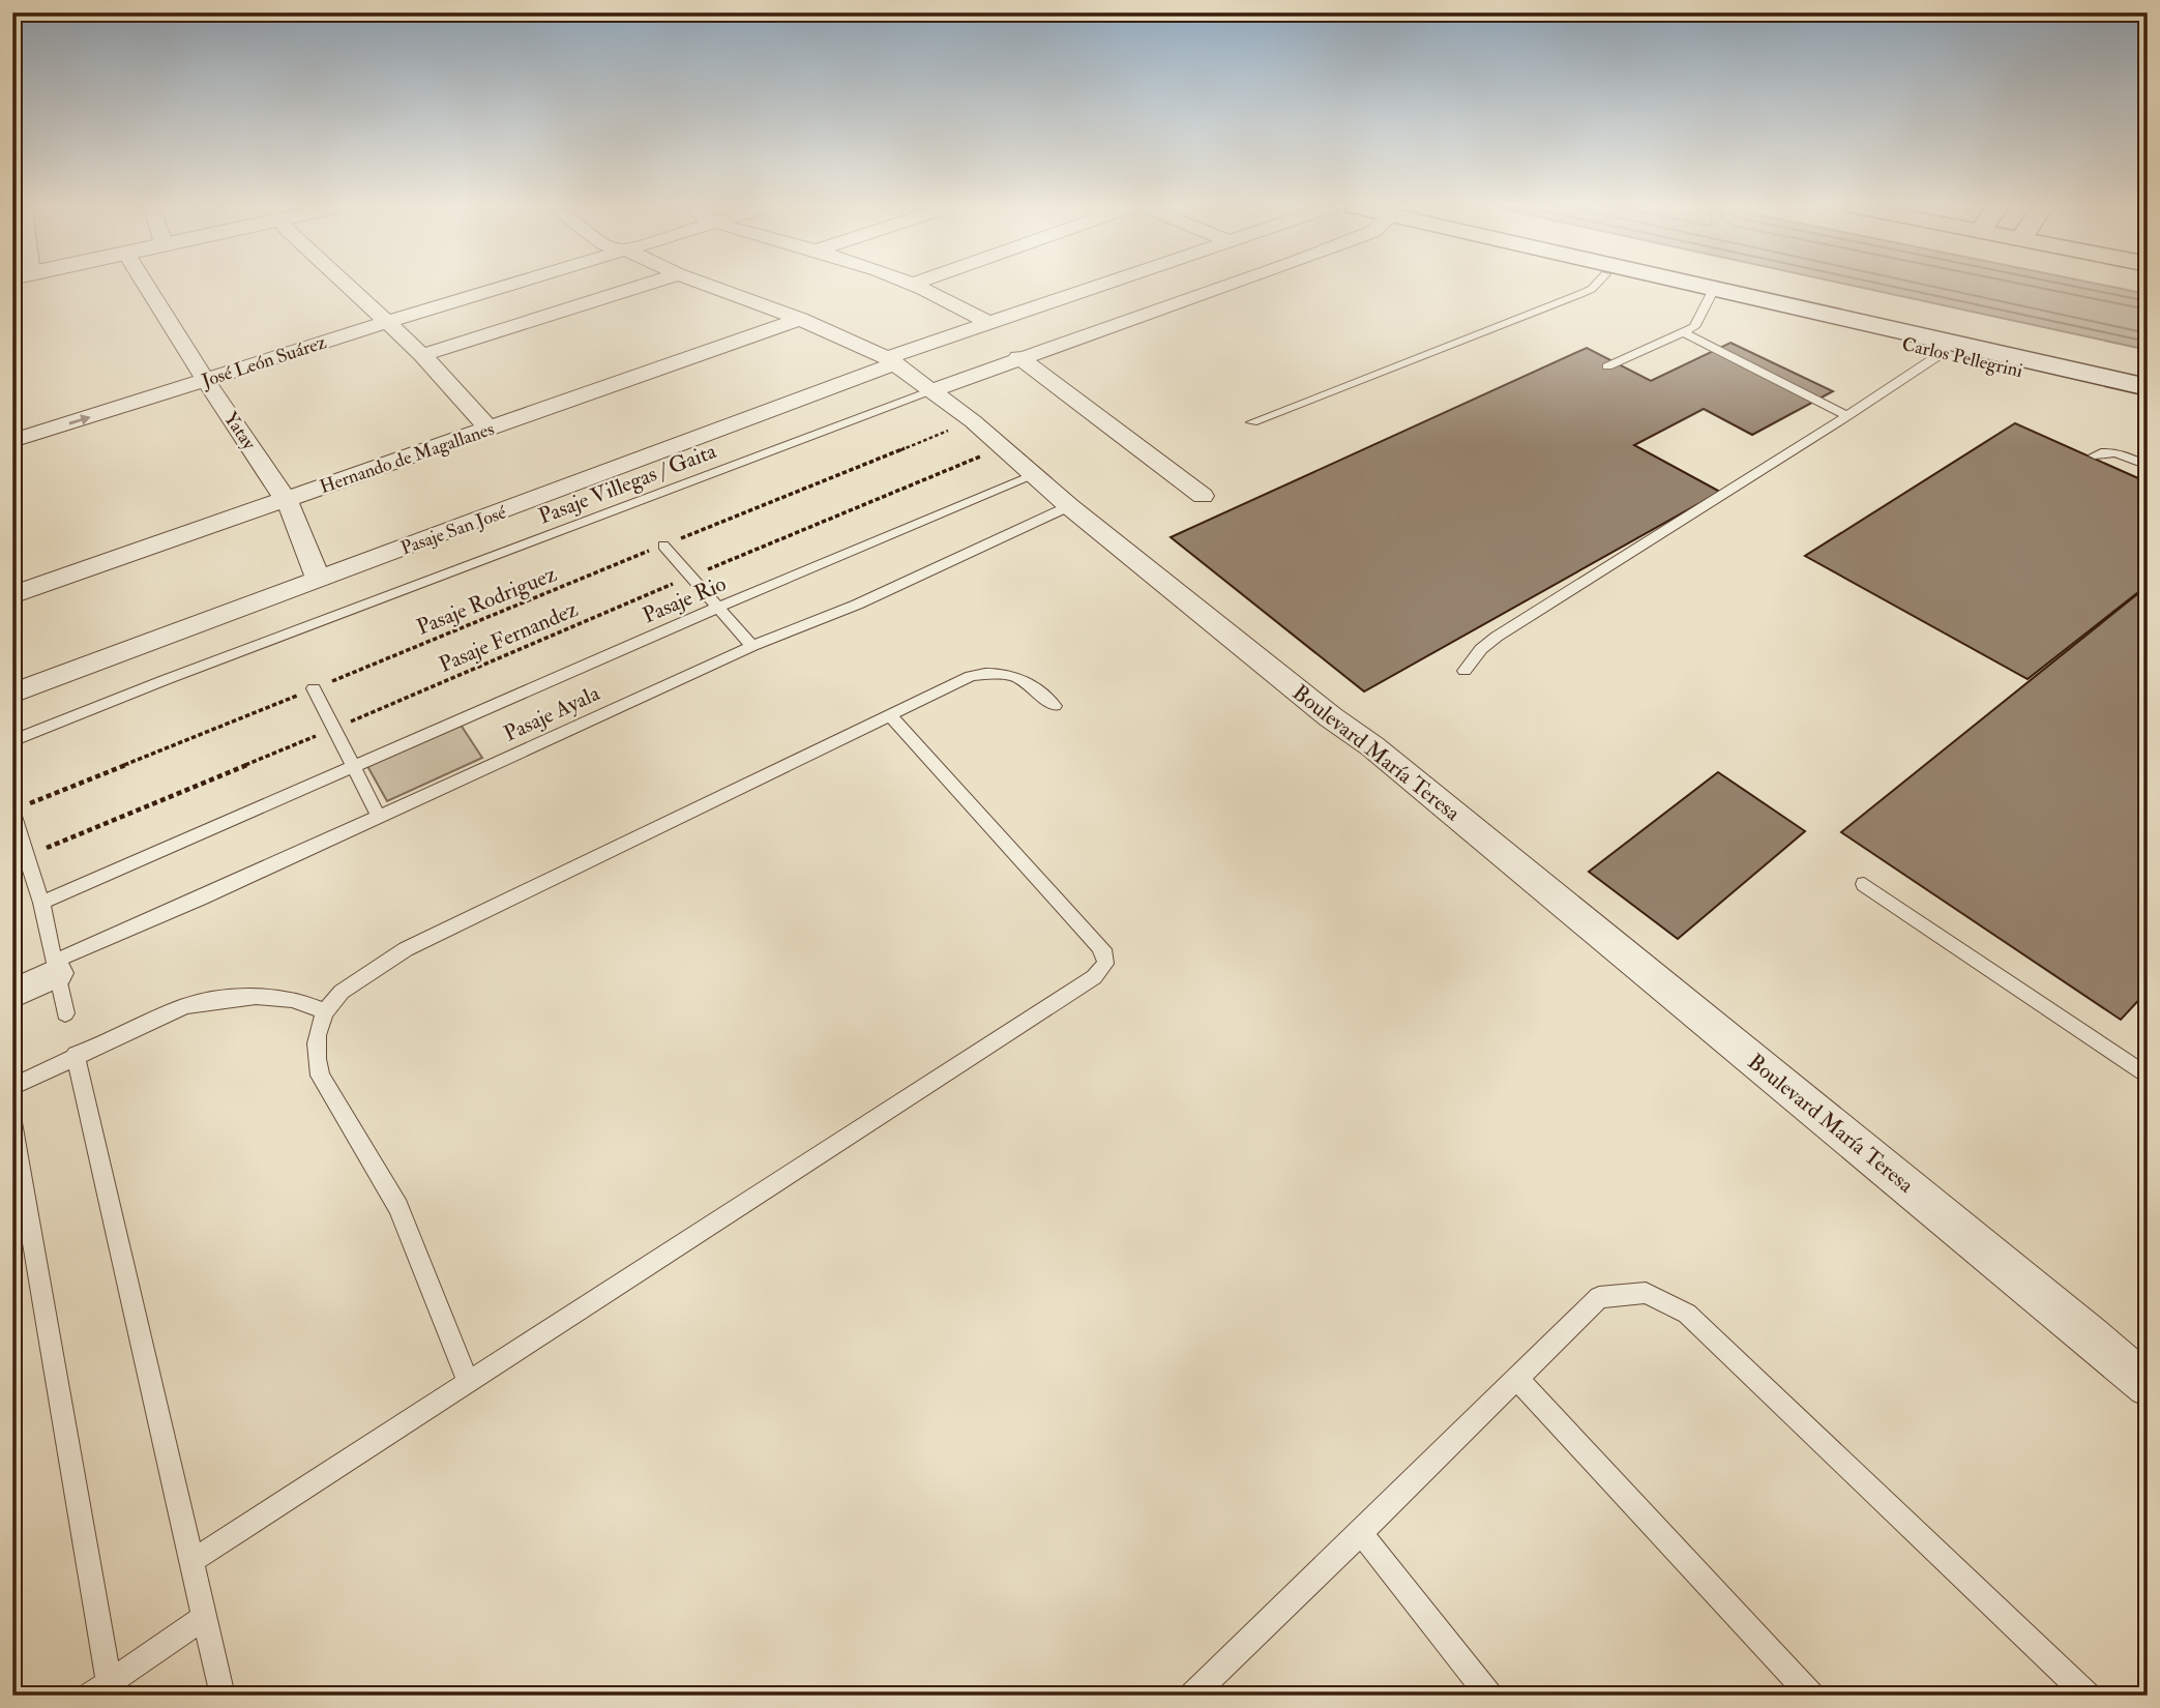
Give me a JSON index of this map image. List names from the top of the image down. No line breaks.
{"streets":{"main road":["Carlos Pellegrini"],"street":["José León Suárez","Yatay","Hernando de Magallanes","Pasaje San José","Boulevard María Teresa"],"lane":["Pasaje Villegas / Gaita","Pasaje Rio","Pasaje Ayala"],"path":["Pasaje Rodriguez","Pasaje Fernandez"]},"crossings":[["José León Suárez","Yatay"],["Yatay","Hernando de Magallanes"],["Yatay","Pasaje San José"],["Hernando de Magallanes","Boulevard María Teresa"],["Pasaje Villegas / Gaita","Boulevard María Teresa"],["Pasaje San José","Boulevard María Teresa"],["Pasaje Rio","Boulevard María Teresa"],["Pasaje Rodriguez","Boulevard María Teresa"],["Pasaje Fernandez","Boulevard María Teresa"],["Pasaje Ayala","Boulevard María Teresa"]],"one_way":["José León Suárez"]}
